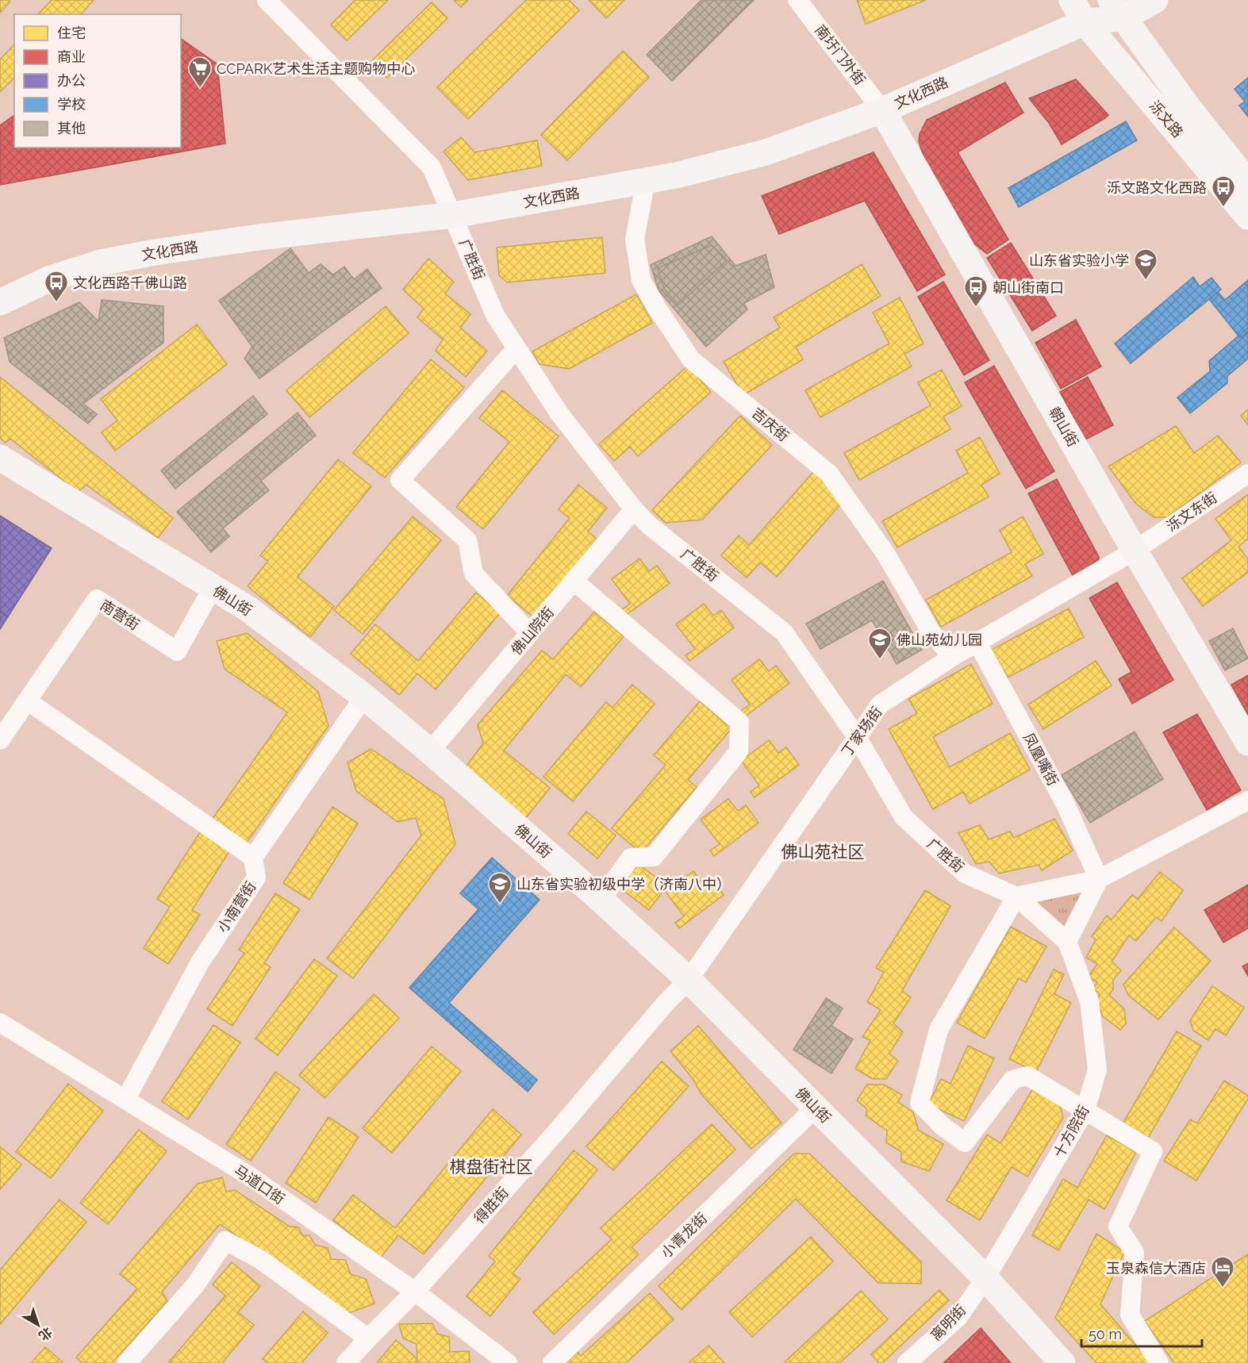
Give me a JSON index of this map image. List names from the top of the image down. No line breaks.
{"streets":{"street":["南圩门外街","文化西路","泺文路","广胜街","吉庆街","朝山街","泺文东街","佛山街","南营街","佛山院街","丁家场街","凤凰嘴街","小南营街","十方院街","马道口街","得胜街","小青龙街","离明街"]},"crossings":[["南圩门外街","文化西路"],["南圩门外街","朝山街"],["文化西路","泺文路"],["文化西路","广胜街"],["文化西路","吉庆街"],["文化西路","朝山街"],["广胜街","佛山院街"],["广胜街","丁家场街"],["广胜街","十方院街"],["吉庆街","丁家场街"],["朝山街","泺文东街"],["朝山街","丁家场街"],["泺文东街","丁家场街"],["佛山街","南营街"],["佛山街","佛山院街"],["佛山街","丁家场街"],["佛山街","十方院街"],["佛山街","得胜街"],["佛山街","小青龙街"],["佛山街","离明街"],["丁家场街","凤凰嘴街"],["丁家场街","得胜街"],["小南营街","马道口街"],["十方院街","离明街"],["马道口街","得胜街"]],"districts":["佛山苑社区","棋盘街社区"],"places":{"supermarket":["CCPARK艺术生活主题购物中心"],"bus stop":["泺文路文化西路","文化西路千佛山路","朝山街南口"],"school or university":["山东省实验小学","佛山苑幼儿园","山东省实验初级中学（济南八中）"],"hotel":["玉泉森信大酒店"]},"legend":["住宅","商业","办公","学校","其他"],"scale_bar":"50 m","north":"bottom right"}
